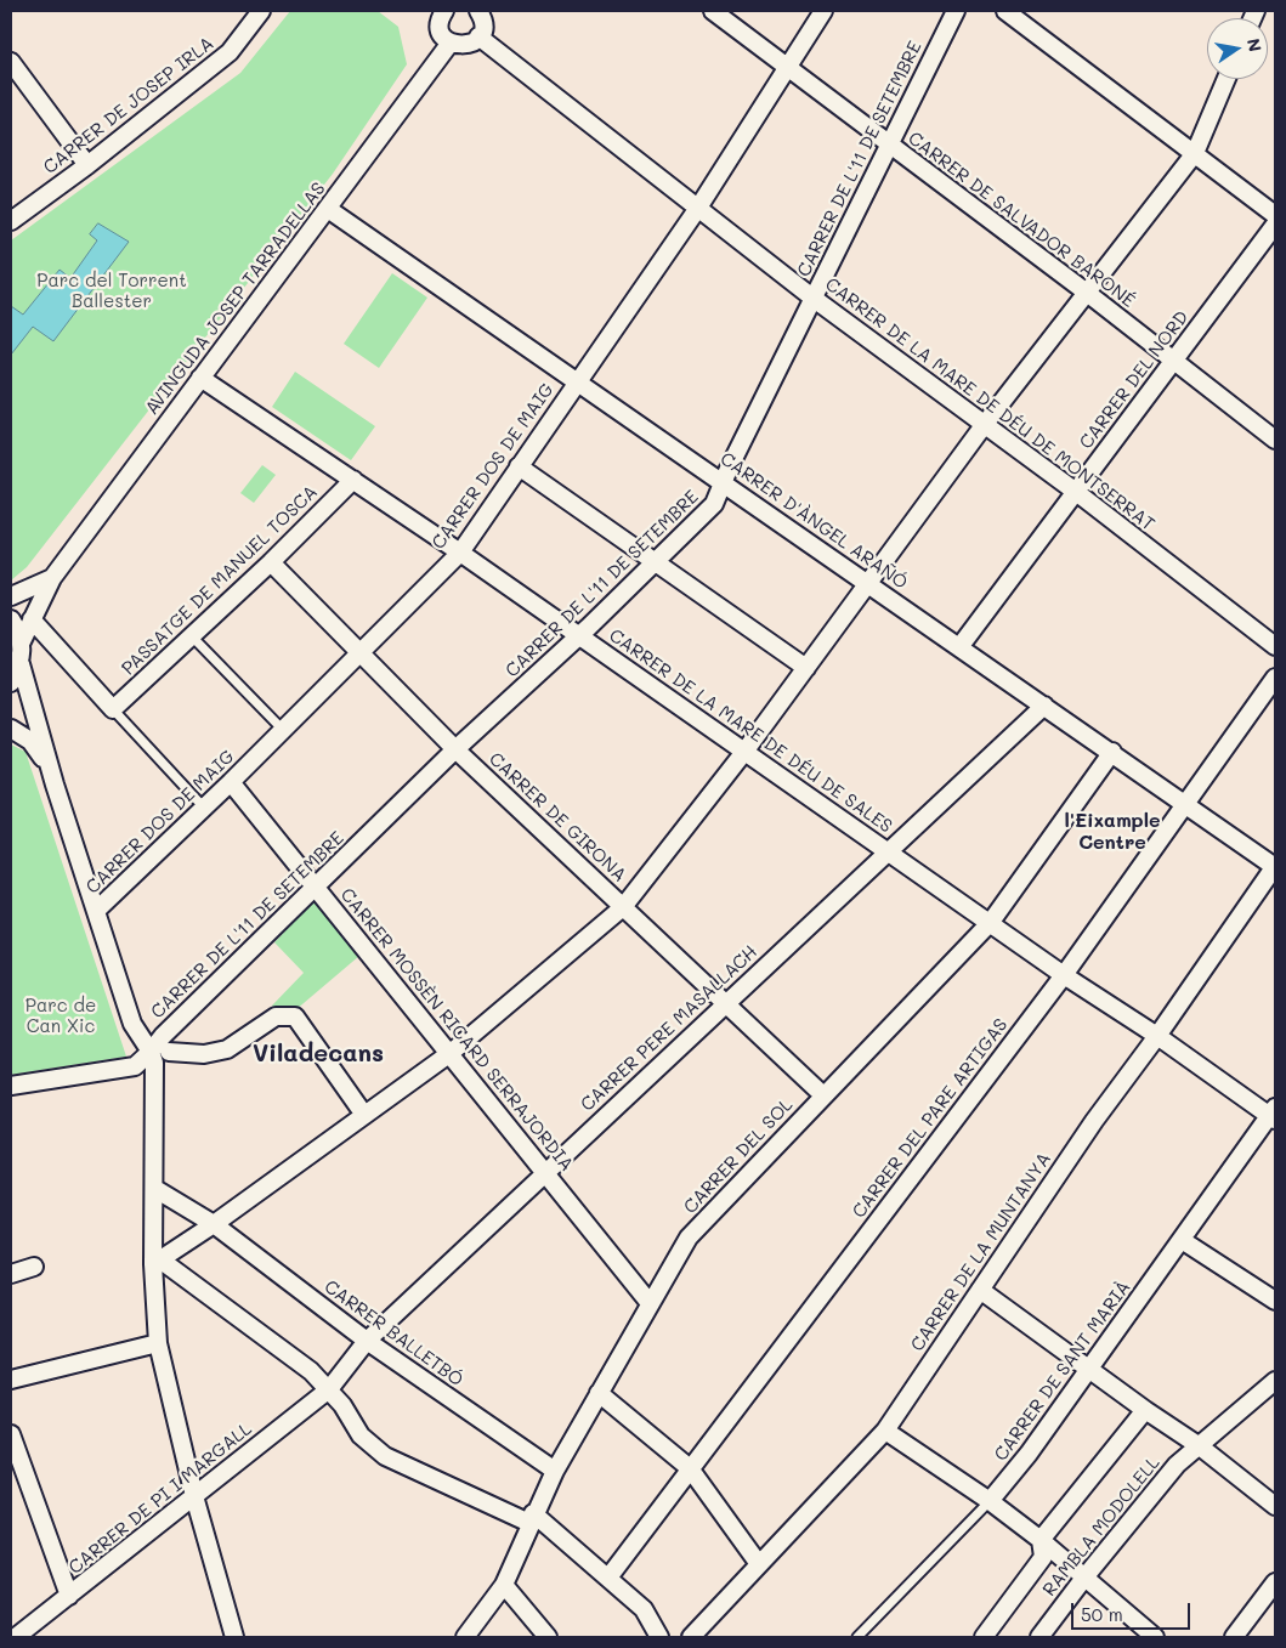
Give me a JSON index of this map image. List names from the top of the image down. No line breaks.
{"streets":{"street":["CARRER DE JOSEP IRLA","CARRER DE L'11 DE SETEMBRE","CARRER DE SALVADOR BARONÉ","AVINGUDA JOSEP TARRADELLAS","CARRER DEL NORD","CARRER DE LA MARE DE DÉU DE MONTSERRAT","CARRER DOS DE MAIG","CARRER D'ÀNGEL ARAÑÓ","PASSATGE DE MANUEL TOSCA","CARRER DE LA MARE DE DÉU DE SALES","CARRER DE GIRONA","CARRER PERE MASALLACH","CARRER MOSSÈN RICARD SERRAJORDIA","CARRER DEL PARE ARTIGAS","CARRER DEL SOL","CARRER DE LA MUNTANYA","CARRER BALLETBÓ","CARRER DE SANT MARIÀ","CARRER DE PI I MARGALL","RAMBLA MODOLELL"]},"crossings":[["CARRER DE L'11 DE SETEMBRE","CARRER DE SALVADOR BARONÉ"],["CARRER DE L'11 DE SETEMBRE","CARRER DE LA MARE DE DÉU DE MONTSERRAT"],["CARRER DE L'11 DE SETEMBRE","CARRER D'ÀNGEL ARAÑÓ"],["CARRER DE L'11 DE SETEMBRE","CARRER DE LA MARE DE DÉU DE SALES"],["CARRER DE L'11 DE SETEMBRE","CARRER DE GIRONA"],["CARRER DE L'11 DE SETEMBRE","CARRER MOSSÈN RICARD SERRAJORDIA"],["CARRER DE SALVADOR BARONÉ","CARRER DEL NORD"],["CARRER DE SALVADOR BARONÉ","CARRER DOS DE MAIG"],["AVINGUDA JOSEP TARRADELLAS","CARRER D'ÀNGEL ARAÑÓ"],["AVINGUDA JOSEP TARRADELLAS","CARRER DE LA MARE DE DÉU DE SALES"],["CARRER DEL NORD","CARRER DE LA MARE DE DÉU DE MONTSERRAT"],["CARRER DEL NORD","CARRER D'ÀNGEL ARAÑÓ"],["CARRER DE LA MARE DE DÉU DE MONTSERRAT","CARRER DOS DE MAIG"],["CARRER DOS DE MAIG","CARRER D'ÀNGEL ARAÑÓ"],["CARRER DOS DE MAIG","CARRER DE LA MARE DE DÉU DE SALES"],["CARRER DOS DE MAIG","CARRER DE GIRONA"],["CARRER DOS DE MAIG","CARRER MOSSÈN RICARD SERRAJORDIA"],["CARRER D'ÀNGEL ARAÑÓ","CARRER PERE MASALLACH"],["CARRER D'ÀNGEL ARAÑÓ","CARRER DEL PARE ARTIGAS"],["CARRER D'ÀNGEL ARAÑÓ","CARRER DEL SOL"],["CARRER D'ÀNGEL ARAÑÓ","CARRER DE LA MUNTANYA"],["PASSATGE DE MANUEL TOSCA","CARRER DE LA MARE DE DÉU DE SALES"],["PASSATGE DE MANUEL TOSCA","CARRER DE GIRONA"],["CARRER DE LA MARE DE DÉU DE SALES","CARRER PERE MASALLACH"],["CARRER DE LA MARE DE DÉU DE SALES","CARRER DEL PARE ARTIGAS"],["CARRER DE LA MARE DE DÉU DE SALES","CARRER DEL SOL"],["CARRER DE LA MARE DE DÉU DE SALES","CARRER DE LA MUNTANYA"],["CARRER DE LA MARE DE DÉU DE SALES","CARRER DE SANT MARIÀ"],["CARRER DE GIRONA","CARRER PERE MASALLACH"],["CARRER DE GIRONA","CARRER DEL SOL"],["CARRER PERE MASALLACH","CARRER MOSSÈN RICARD SERRAJORDIA"],["CARRER PERE MASALLACH","CARRER BALLETBÓ"],["CARRER PERE MASALLACH","CARRER DE PI I MARGALL"],["CARRER MOSSÈN RICARD SERRAJORDIA","CARRER DEL SOL"],["CARRER DEL SOL","CARRER BALLETBÓ"]],"districts":["l'Eixample Centre","Viladecans"],"parks":["Parc del Torrent Ballester","Parc de Can Xic"],"scale_bar":"50 m","north":"right"}
